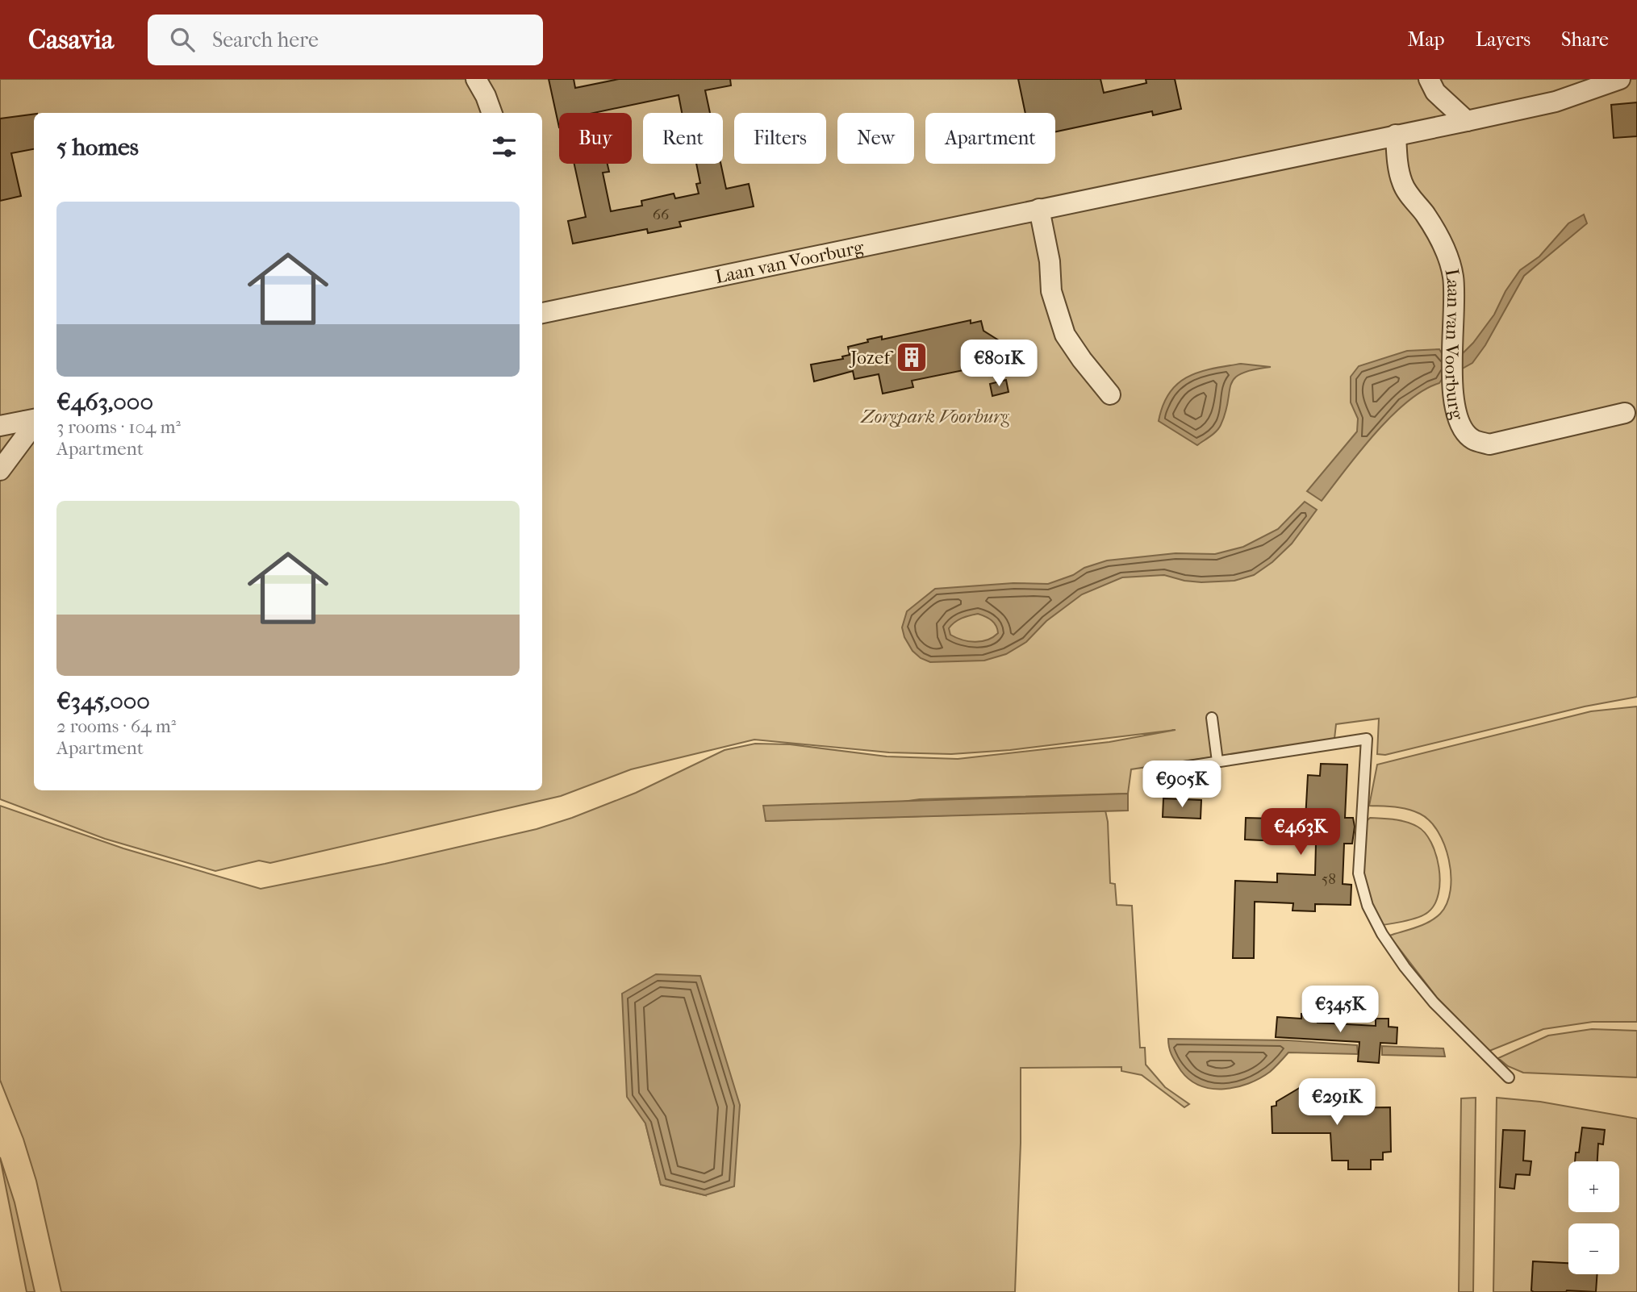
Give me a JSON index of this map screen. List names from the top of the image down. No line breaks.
{"streets":{"street":["Laan van Voorburg"]},"parks":["Zorgpark Voorburg"],"places":{"building":["Jozef"]},"house_numbers":["66","58"],"page":{"header":"Casavia","search":"Search here","nav":["Map","Layers","Share"],"chip":["Buy","Rent","Filters","New","Apartment"],"heading":"5 homes","list":[{"name":"€463,000","note":"3 rooms · 104 m² · Apartment"},{"name":"€345,000","note":"2 rooms · 64 m² · Apartment"}],"price":["€801K","€905K","€463K","€345K","€291K"],"map_buttons":["+","−"]}}
